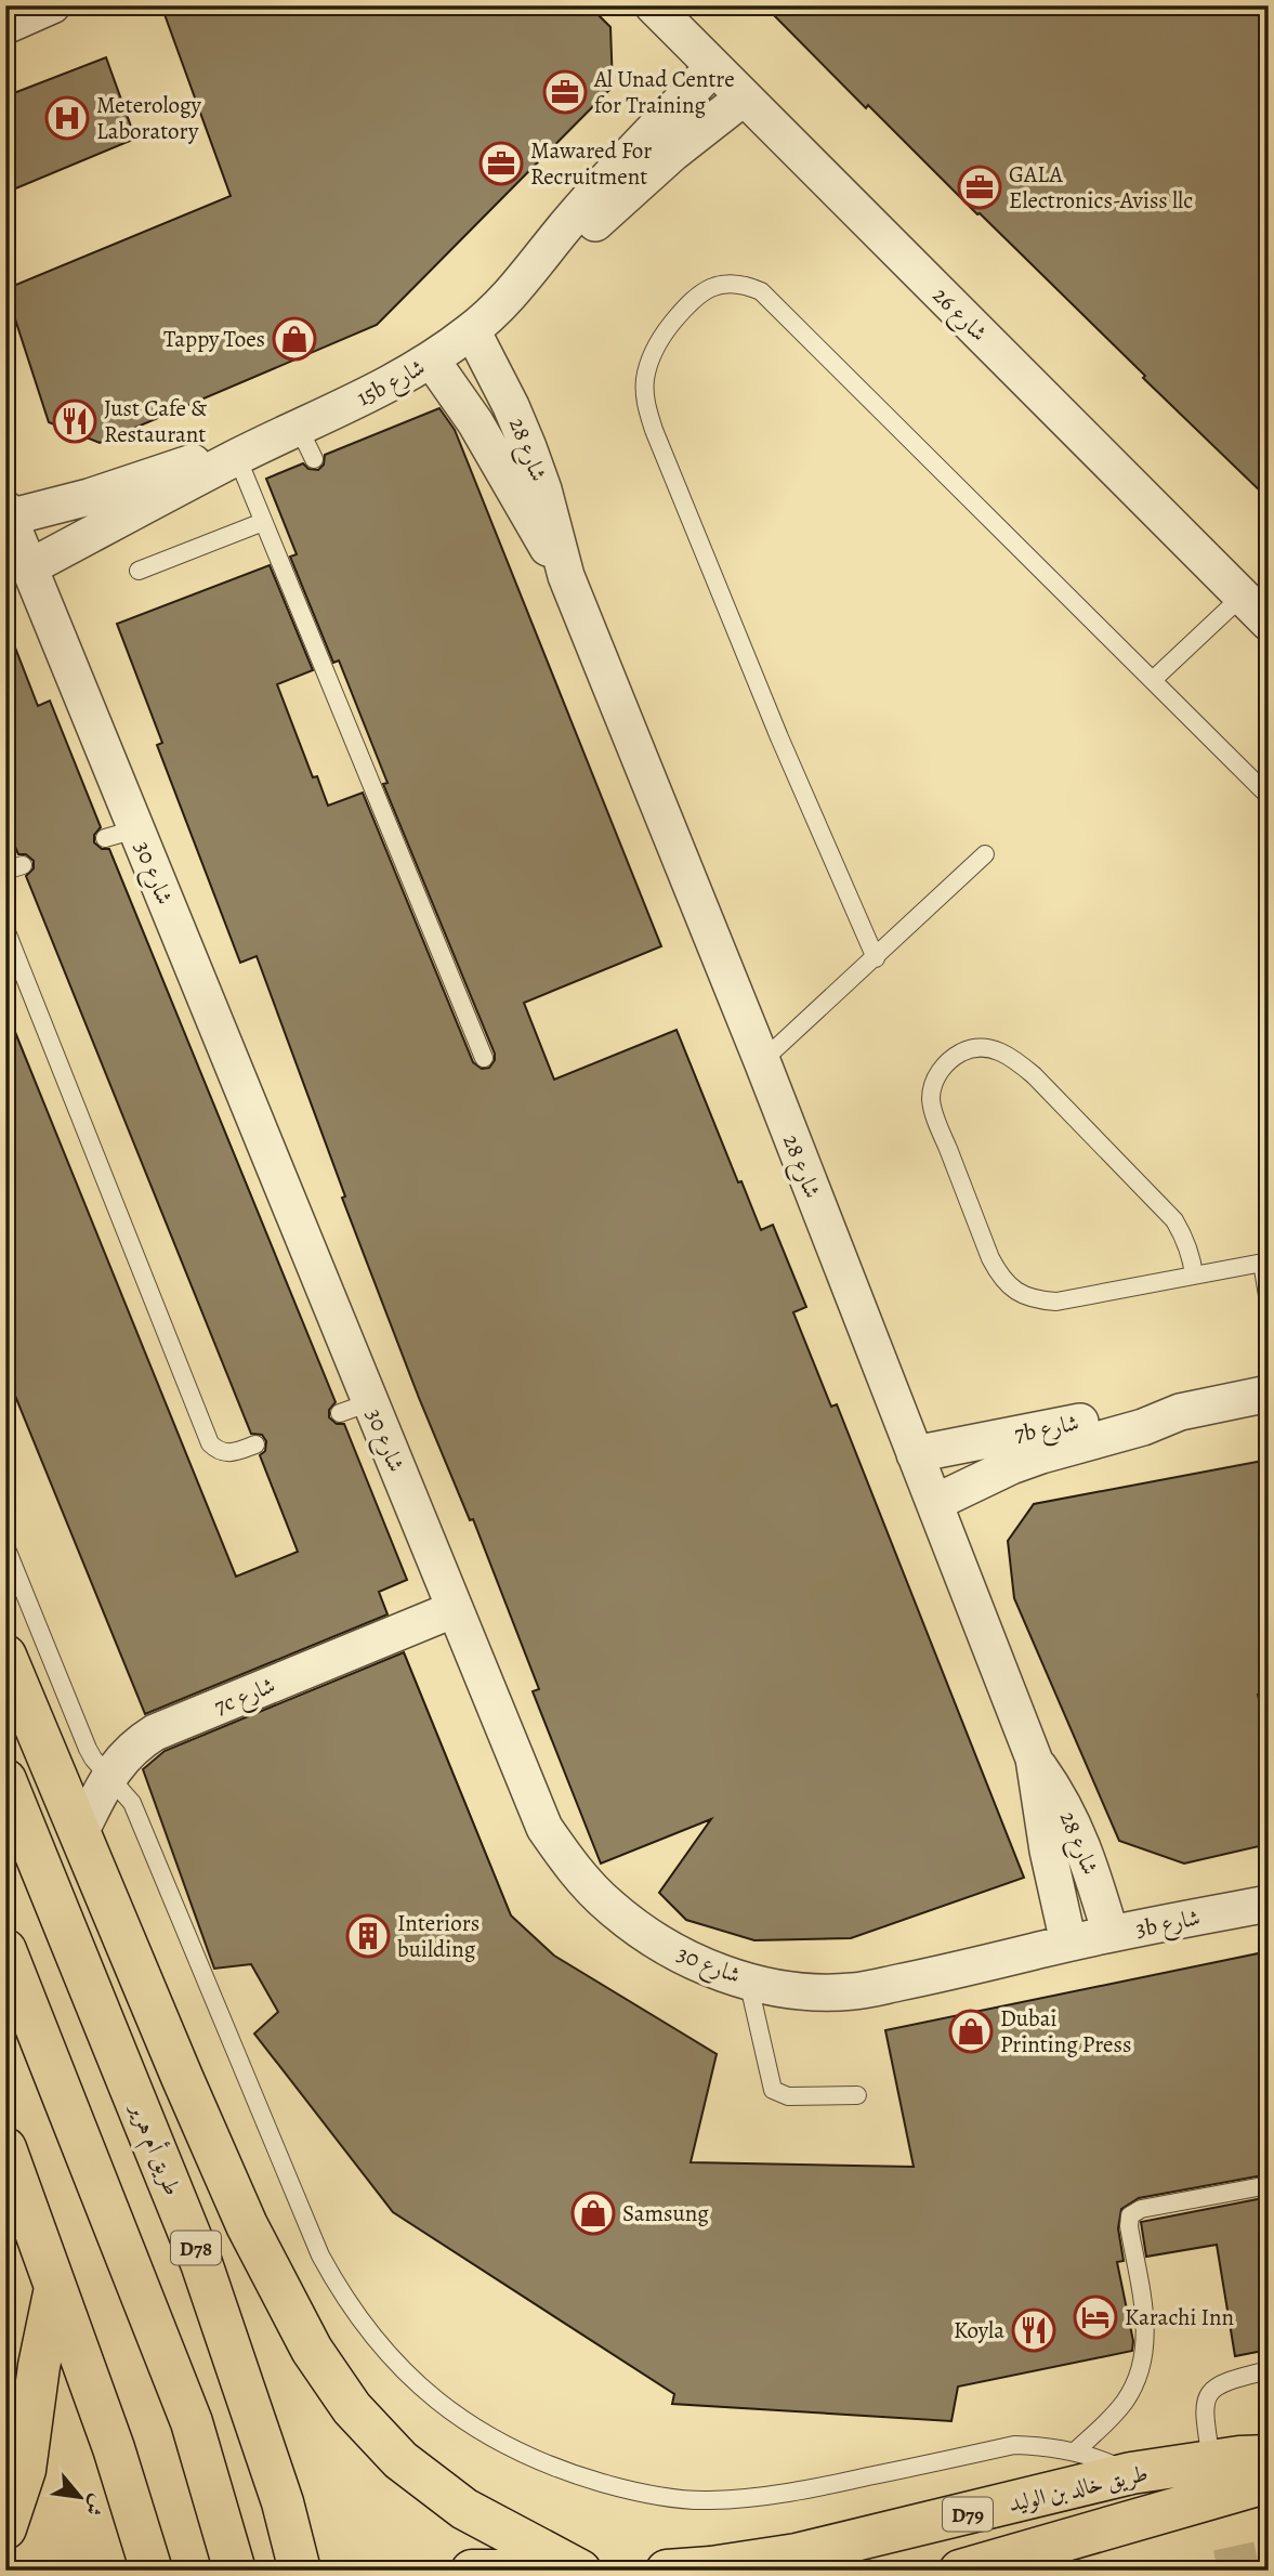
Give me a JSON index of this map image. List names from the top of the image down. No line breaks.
{"streets":{"main road":["طريق أم هرير","D78","طريق خالد بن الوليد","D79"],"street":["شارع 26","15b شارع","شارع 28","شارع 30","7b شارع","7c شارع","3b شارع"]},"crossings":[["شارع 26","15b شارع"],["15b شارع","شارع 28"],["15b شارع","شارع 30"],["شارع 28","شارع 30"],["شارع 28","7b شارع"],["شارع 28","3b شارع"],["شارع 30","7c شارع"],["شارع 30","3b شارع"]],"places":{"office":["Al Unad Centre for Training","Mawared For Recruitment","GALA Electronics-Aviss llc"],"hospital":["Meterology Laboratory"],"shop":["Tappy Toes","Dubai Printing Press","Samsung"],"restaurant":["Just Cafe & Restaurant","Koyla"],"building":["Interiors building"],"hotel":["Karachi Inn"]},"north":"bottom right"}
